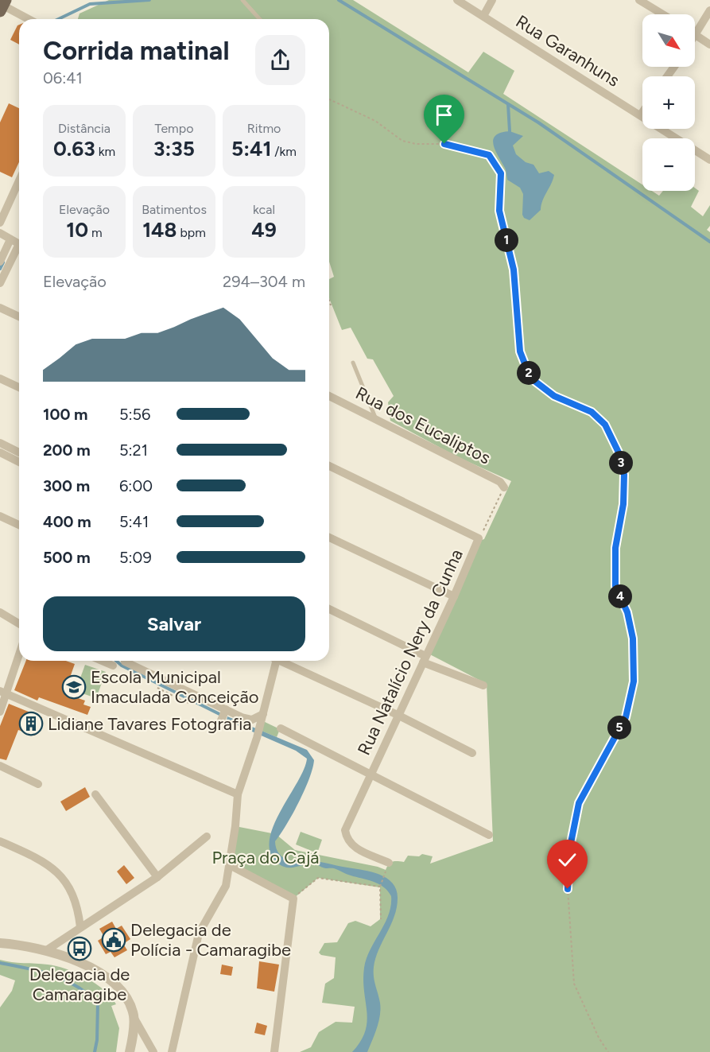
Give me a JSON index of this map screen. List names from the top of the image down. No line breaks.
{"streets":{"street":["Rua Garanhuns","Rua dos Eucaliptos","Rua Natalício Nery da Cunha"]},"crossings":[["Rua dos Eucaliptos","Rua Natalício Nery da Cunha"]],"parks":["Praça do Cajá"],"places":{"school or university":["Escola Municipal Imaculada Conceição"],"building":["Lidiane Tavares Fotografia"],"public building":["Delegacia de Polícia - Camaragibe"],"bus stop":["Delegacia de Camaragibe"]},"north":"bottom right","page":{"map_buttons":["+","−"],"heading":["Corrida matinal","06:41"],"stats":[["Distância","0.63 km"],["Tempo","3:35"],["Ritmo","5:41 /km"],["Elevação","10 m"],["Batimentos","148 bpm"],["kcal","49"]],"pins":["1","2","3","4","5"],"chart":["Elevação","294–304 m"],"list":[{"name":"100 m","note":"5:56"},{"name":"200 m","note":"5:21"},{"name":"300 m","note":"6:00"},{"name":"400 m","note":"5:41"},{"name":"500 m","note":"5:09"}],"buttons":"Salvar"}}
